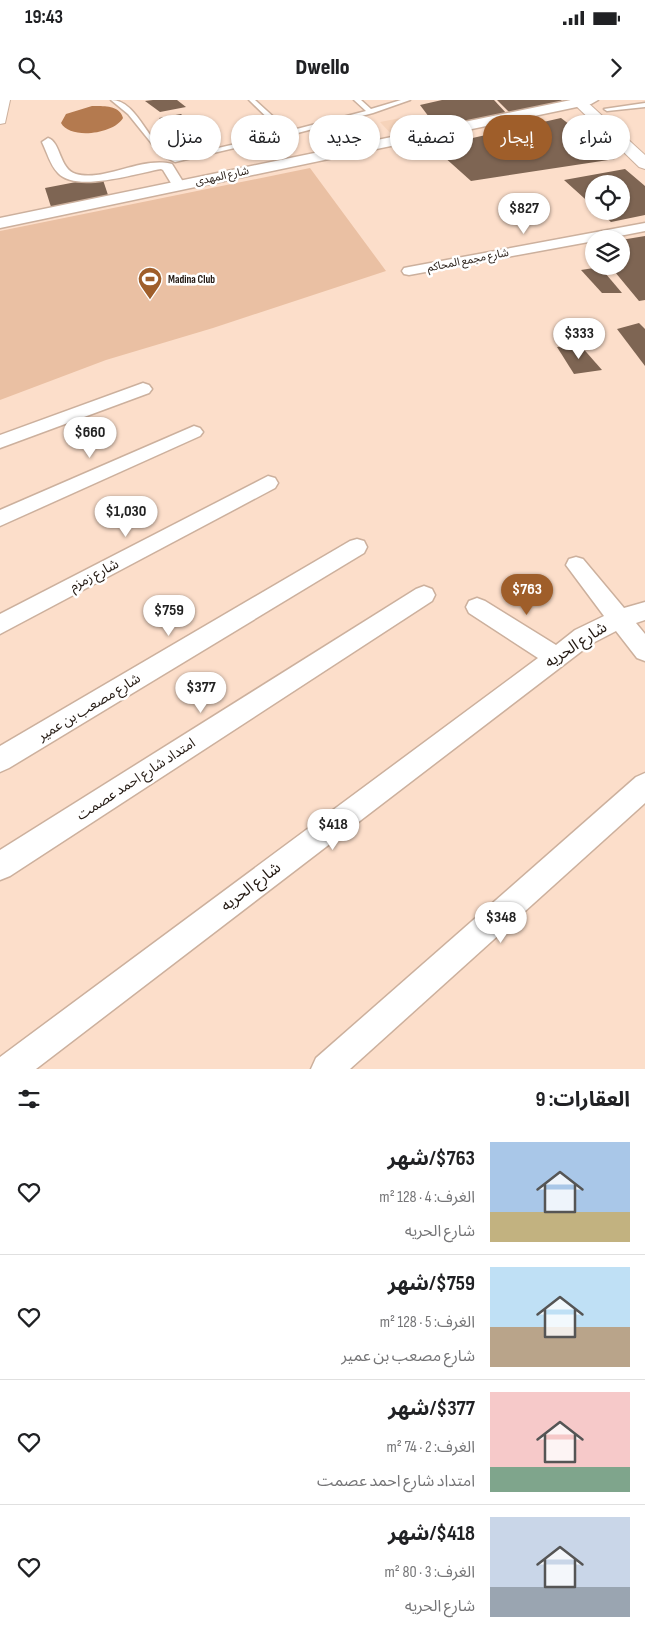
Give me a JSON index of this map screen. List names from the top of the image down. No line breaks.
{"streets":{"street":["شارع المهدى","شارع مجمع المحاكم","شارع زمزم","شارع الحريه","شارع مصعب بن عمير","امتداد شارع احمد عصمت"]},"places":{"sports":["Madina Club"]},"page":{"status":"19:43","header":"Dwello","chip":["شراء","إيجار","تصفية","جديد","شقة","منزل"],"price":["$827","$333","$660","$1,030","$763","$759","$377","$418","$348"],"heading":"العقارات: 9","list":[{"name":"$763/شهر","note":"الغرف: 4 · 128 m² · شارع الحريه"},{"name":"$759/شهر","note":"الغرف: 5 · 128 m² · شارع مصعب بن عمير"},{"name":"$377/شهر","note":"الغرف: 2 · 74 m² · امتداد شارع احمد عصمت"},{"name":"$418/شهر","note":"الغرف: 3 · 80 m² · شارع الحريه"}]}}
